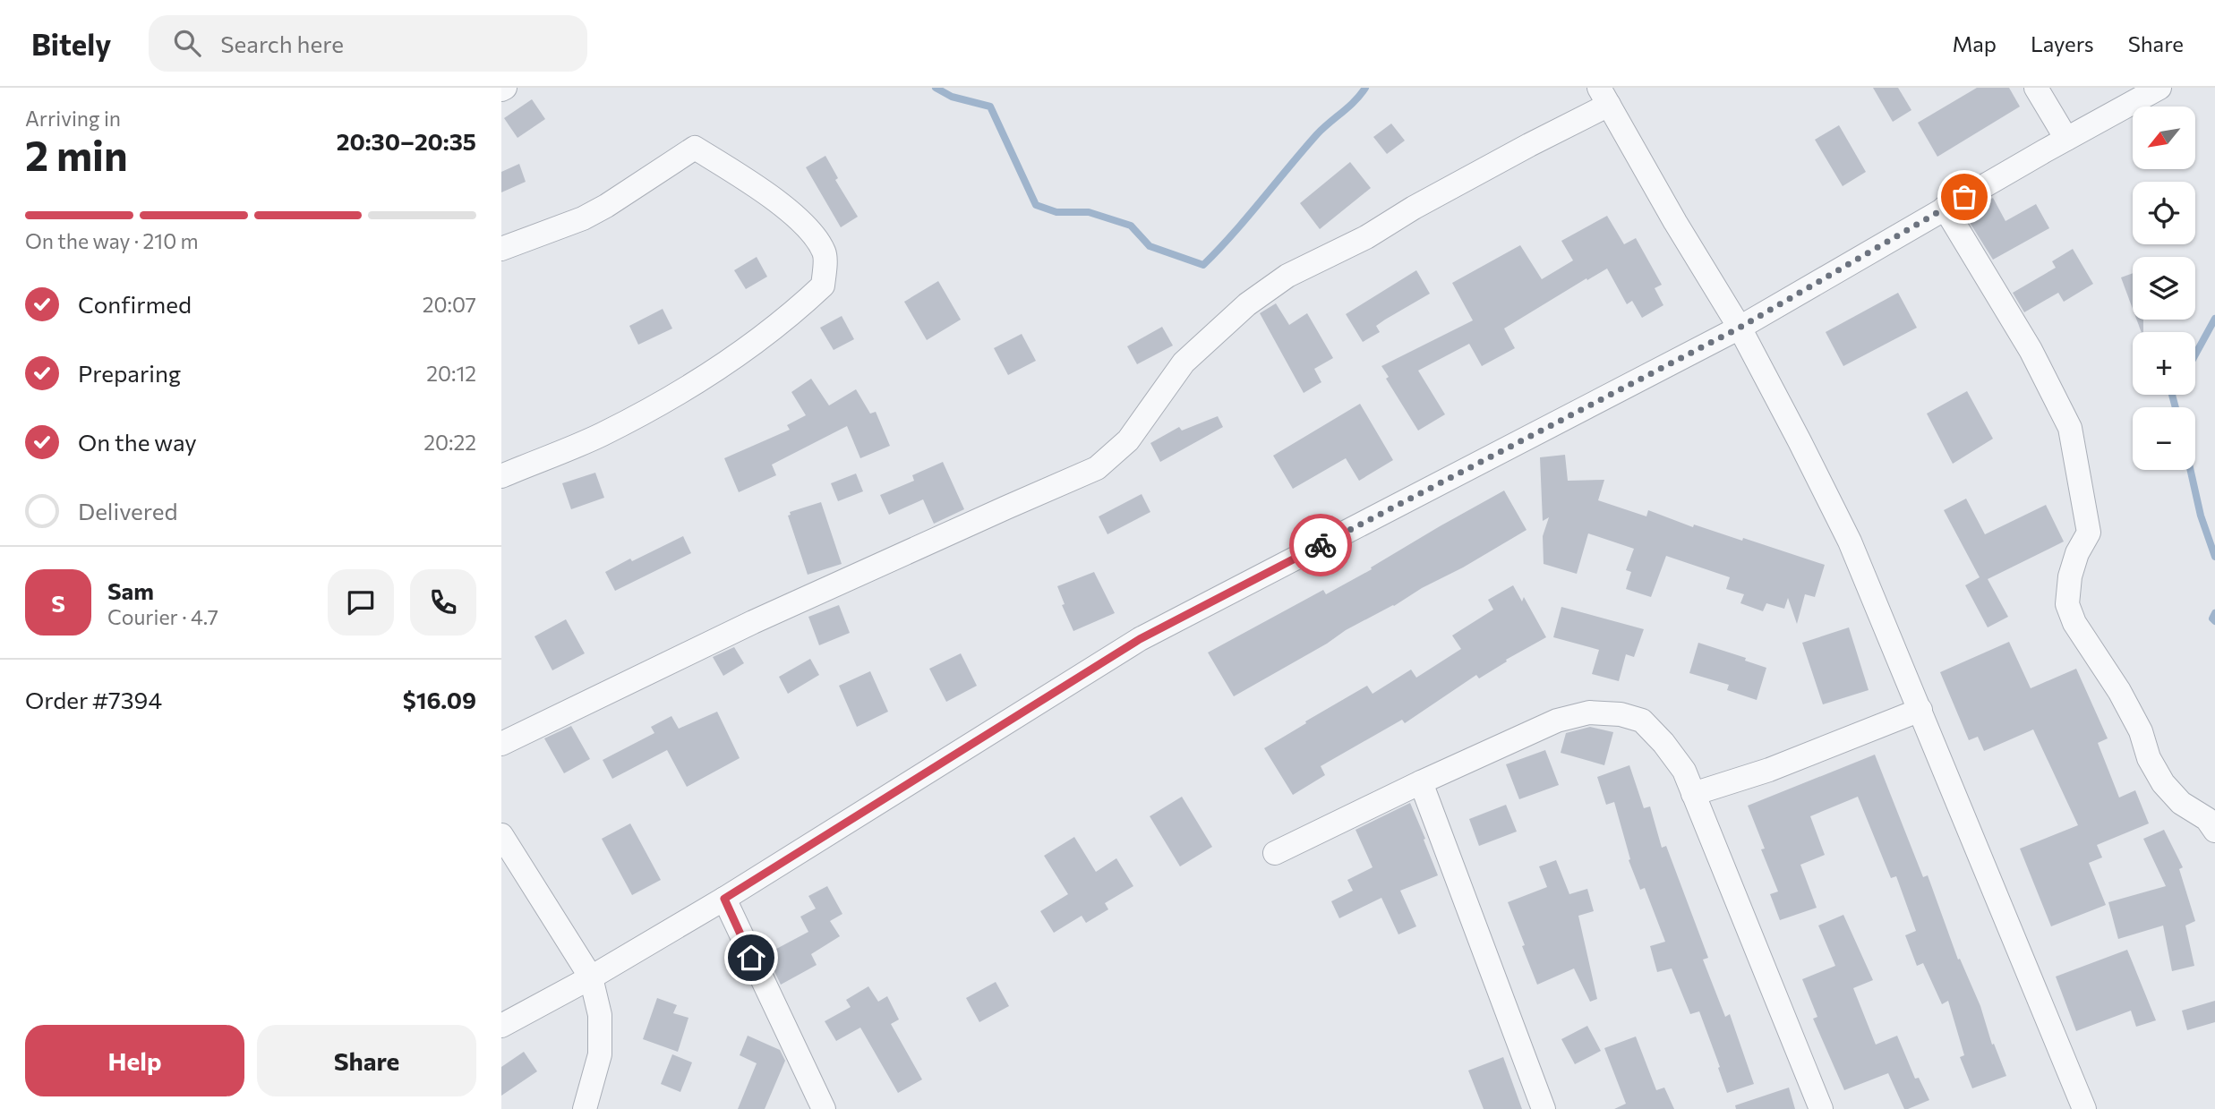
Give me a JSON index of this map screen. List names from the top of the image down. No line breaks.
{"north":"bottom left","page":{"header":"Bitely","search":"Search here","nav":["Map","Layers","Share"],"heading":["2 min","Arriving in","20:30–20:35"],"panel":["Sam","Courier · 4.7","Order #7394","$16.09"],"map_buttons":["+","−"],"bar":"On the way · 210 m","list":[["Confirmed","20:07"],["Preparing","20:12"],["On the way","20:22"],"Delivered"],"round":"S","buttons":["Help","Share"]}}
